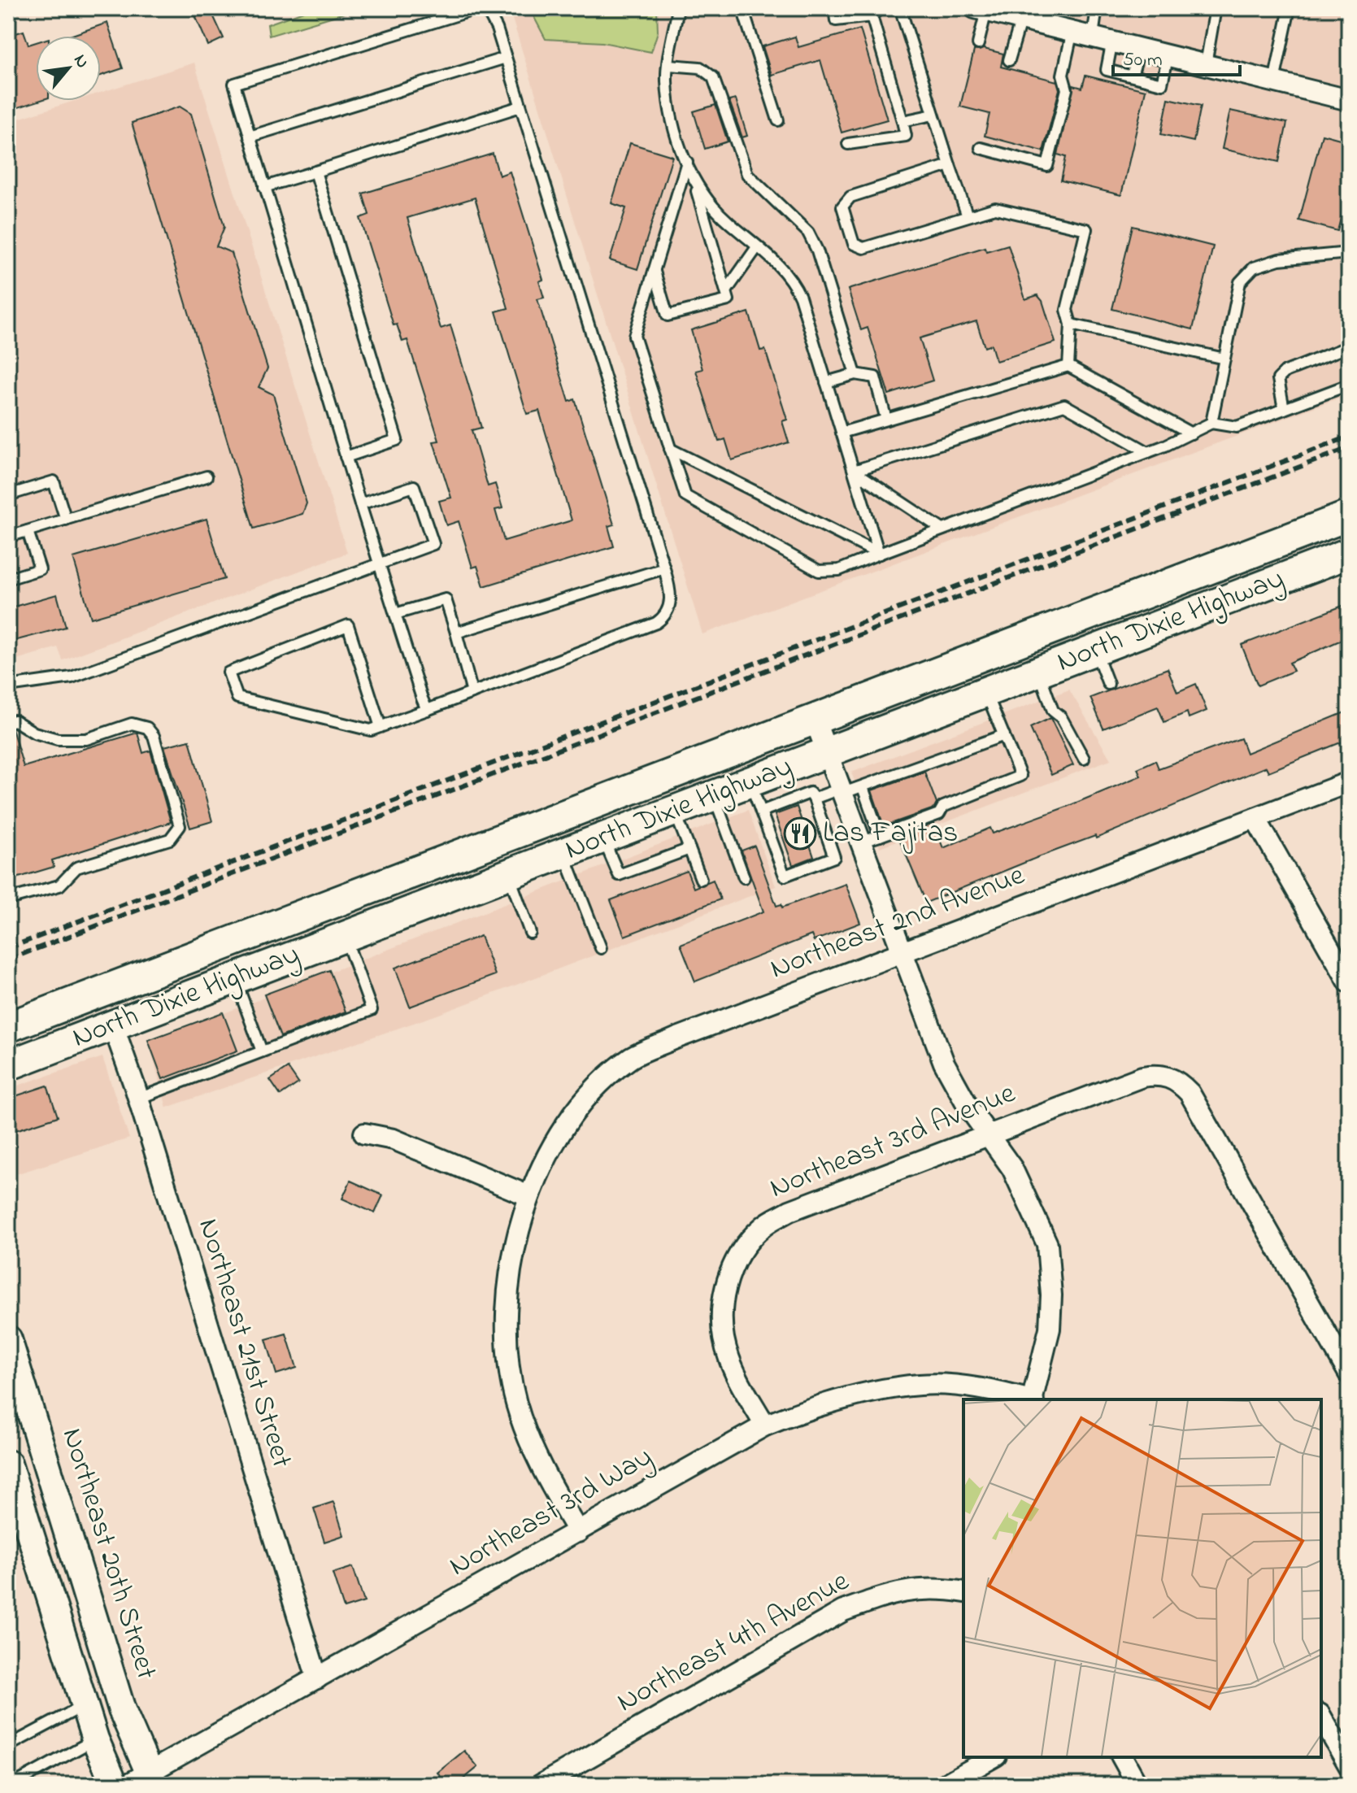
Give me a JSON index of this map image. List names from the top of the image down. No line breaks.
{"streets":{"main road":["North Dixie Highway"],"street":["Northeast 2nd Avenue","Northeast 3rd Avenue","Northeast 21st Street","Northeast 3rd Way","Northeast 20th Street","Northeast 4th Avenue"]},"crossings":[["North Dixie Highway","Northeast 21st Street"],["Northeast 2nd Avenue","Northeast 3rd Way"],["Northeast 3rd Avenue","Northeast 3rd Way"],["Northeast 21st Street","Northeast 3rd Way"],["Northeast 3rd Way","Northeast 20th Street"]],"places":{"restaurant":["Las Fajitas"]},"scale_bar":"50 m","north":"top right"}
